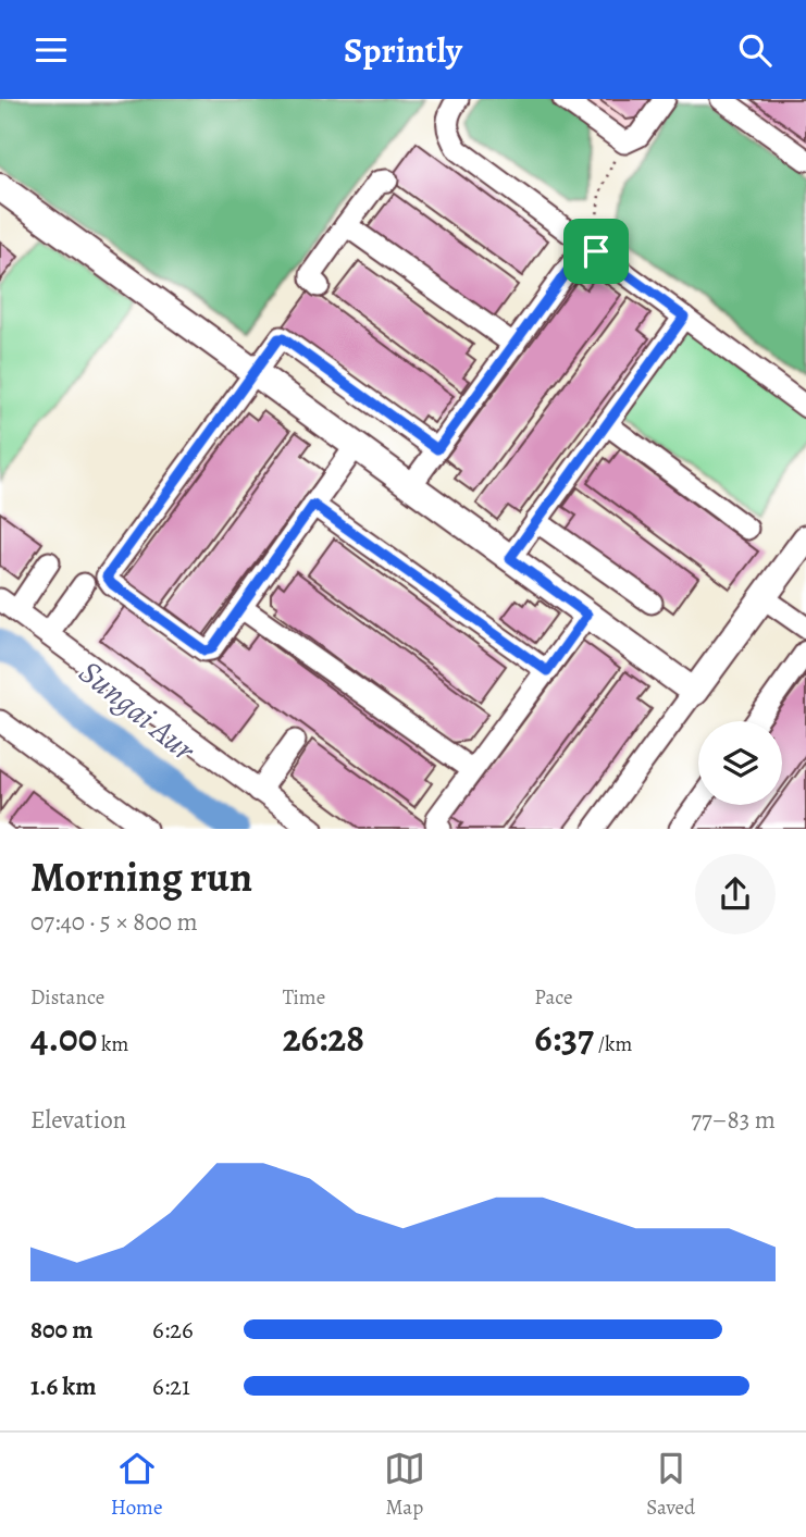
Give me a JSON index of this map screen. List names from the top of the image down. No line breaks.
{"water":["Sungai Aur"],"page":{"header":"Sprintly","heading":["Morning run","07:40 · 5 × 800 m"],"stats":[["Distance","4.00 km"],["Time","26:28"],["Pace","6:37 /km"]],"chart":["Elevation","77–83 m"],"list":[{"name":"800 m","note":"6:26"},{"name":"1.6 km","note":"6:21"}],"tabs":["Home","Map","Saved"]}}
